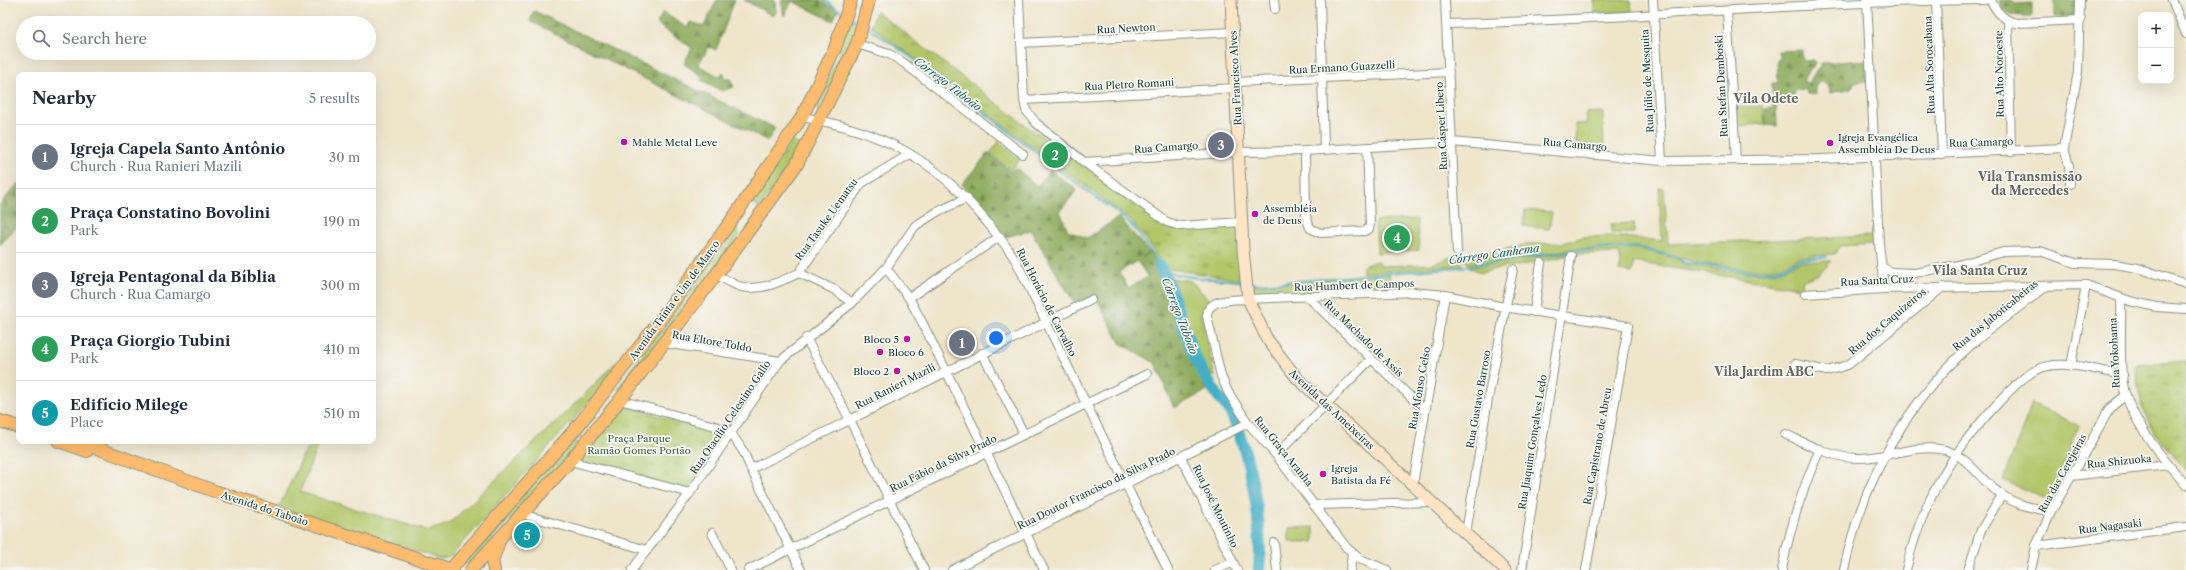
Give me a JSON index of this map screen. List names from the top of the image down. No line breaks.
{"streets":{"main road":["Avenida Trinta e Um de Março","Avenida do Taboão"],"street":["Rua Newton","Rua Alta Sorocabana","Rua Ermano Guazzelli","Rua Alto Noroeste","Rua Francisco Alves","Rua Júlio de Mesquita","Rua Pletro Romani","Rua Stefan Demboski","Rua Cásper Libero","Rua Camargo","Rua Tasuke Uematsu","Rua Santa Cruz","Rua Humbert de Campos","Rua Horácio de Carvalho","Rua das Jaboticabeiras","Rua dos Caquizeiros","Rua Machado de Assis","Rua Eltore Toldo","Rua Yokohama","Rua Ranieri Mazili","Rua Afonso Celso","Rua Gustavo Barroso","Avenida das Ameixeiras","Rua Otacílio Celestino Gallo","Rua Jiaquim Gonçalves Ledo","Rua Capistrano de Abreu","Rua Graça Aranha","Rua Shizuoka","Rua Fábio da Silva Prado","Rua das Cerejeiras","Rua Doutor Francisco da Silva Prado","Rua José Moutinho","Rua Nagasaki"]},"crossings":[["Rua Newton","Rua Francisco Alves"],["Rua Alta Sorocabana","Rua Camargo"],["Rua Ermano Guazzelli","Rua Francisco Alves"],["Rua Ermano Guazzelli","Rua Pletro Romani"],["Rua Ermano Guazzelli","Rua Cásper Libero"],["Rua Alto Noroeste","Rua Camargo"],["Rua Francisco Alves","Rua Pletro Romani"],["Rua Francisco Alves","Rua Camargo"],["Rua Francisco Alves","Rua Humbert de Campos"],["Rua Francisco Alves","Avenida das Ameixeiras"],["Rua Júlio de Mesquita","Rua Camargo"],["Rua Stefan Demboski","Rua Camargo"],["Rua Cásper Libero","Rua Camargo"],["Rua Tasuke Uematsu","Rua Horácio de Carvalho"],["Rua Santa Cruz","Rua das Jaboticabeiras"],["Rua Santa Cruz","Rua dos Caquizeiros"],["Rua Santa Cruz","Rua Yokohama"],["Rua Humbert de Campos","Rua Machado de Assis"],["Rua Humbert de Campos","Rua Afonso Celso"],["Rua Humbert de Campos","Rua Gustavo Barroso"],["Rua Humbert de Campos","Avenida das Ameixeiras"],["Rua Humbert de Campos","Rua Jiaquim Gonçalves Ledo"],["Rua Humbert de Campos","Rua Capistrano de Abreu"],["Rua Humbert de Campos","Rua Graça Aranha"],["Avenida Trinta e Um de Março","Rua Horácio de Carvalho"],["Avenida Trinta e Um de Março","Rua Eltore Toldo"],["Avenida Trinta e Um de Março","Avenida do Taboão"],["Rua Horácio de Carvalho","Rua Ranieri Mazili"],["Rua Horácio de Carvalho","Rua Otacílio Celestino Gallo"],["Rua Horácio de Carvalho","Rua Fábio da Silva Prado"],["Rua Horácio de Carvalho","Rua Doutor Francisco da Silva Prado"],["Rua Machado de Assis","Rua Afonso Celso"],["Rua Eltore Toldo","Rua Otacílio Celestino Gallo"],["Rua Yokohama","Rua Shizuoka"],["Rua Yokohama","Rua das Cerejeiras"],["Rua Afonso Celso","Avenida das Ameixeiras"],["Rua Gustavo Barroso","Avenida das Ameixeiras"],["Rua Graça Aranha","Rua Doutor Francisco da Silva Prado"],["Rua Shizuoka","Rua das Cerejeiras"],["Rua das Cerejeiras","Rua Nagasaki"],["Rua Doutor Francisco da Silva Prado","Rua José Moutinho"]],"districts":["Vila Odete","Vila Transmissão da Mercedes","Vila Santa Cruz","Vila Jardim ABC"],"water":["Córrego Taboão","Córrego Canhema"],"parks":["Praça Parque Ramão Gomes Portão"],"places":["Mahle Metal Leve","Igreja Evangélica Assembléia De Deus","Assembléia de Deus","Bloco 5","Bloco 6","Bloco 2","Igreja Batista da Fé"],"page":{"map_buttons":["+","−"],"search":"Search here","heading":["Nearby","5 results"],"list":[{"mark":"1","name":"Igreja Capela Santo Antônio","note":"Church · Rua Ranieri Mazili","value":"30 m"},{"mark":"2","name":"Praça Constatino Bovolini","note":"Park","value":"190 m"},{"mark":"3","name":"Igreja Pentagonal da Bíblia","note":"Church · Rua Camargo","value":"300 m"},{"mark":"4","name":"Praça Giorgio Tubini","note":"Park","value":"410 m"},{"mark":"5","name":"Edifício Milege","note":"Place","value":"510 m"}],"pins":["3","2","4","1","5"]}}
